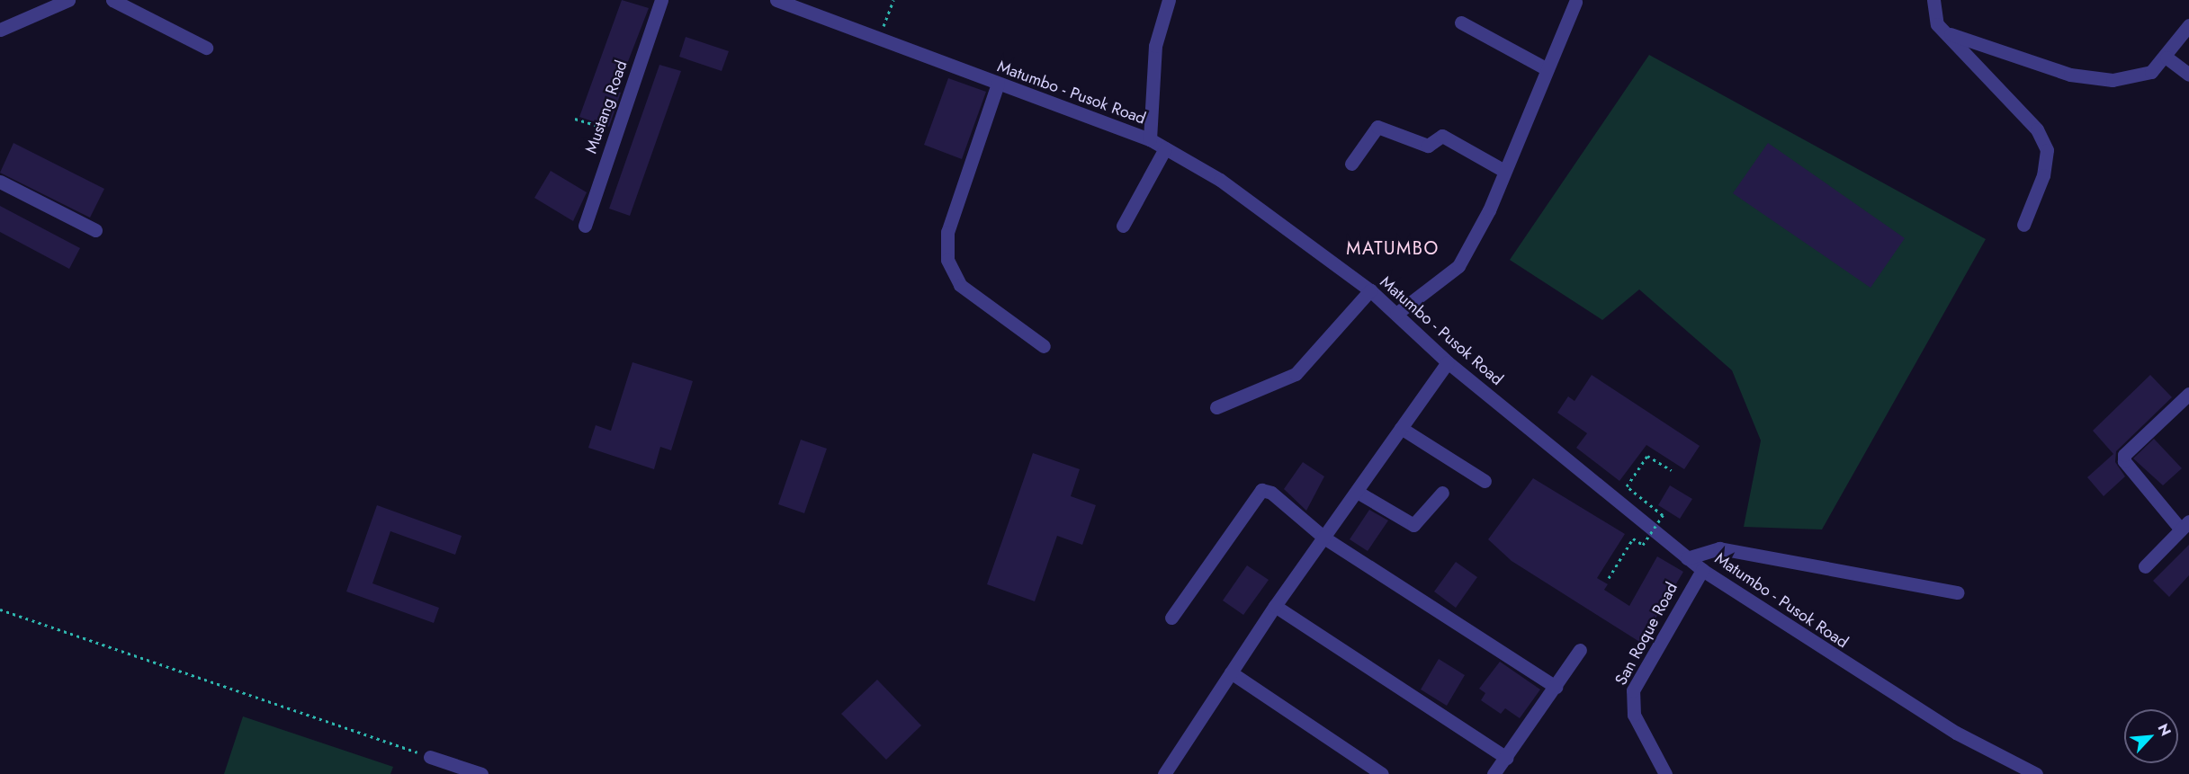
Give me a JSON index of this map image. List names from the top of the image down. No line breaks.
{"streets":{"street":["Matumbo - Pusok Road","Mustang Road","San Roque Road"]},"crossings":[["Matumbo - Pusok Road","San Roque Road"]],"districts":["MATUMBO"],"north":"top right"}
